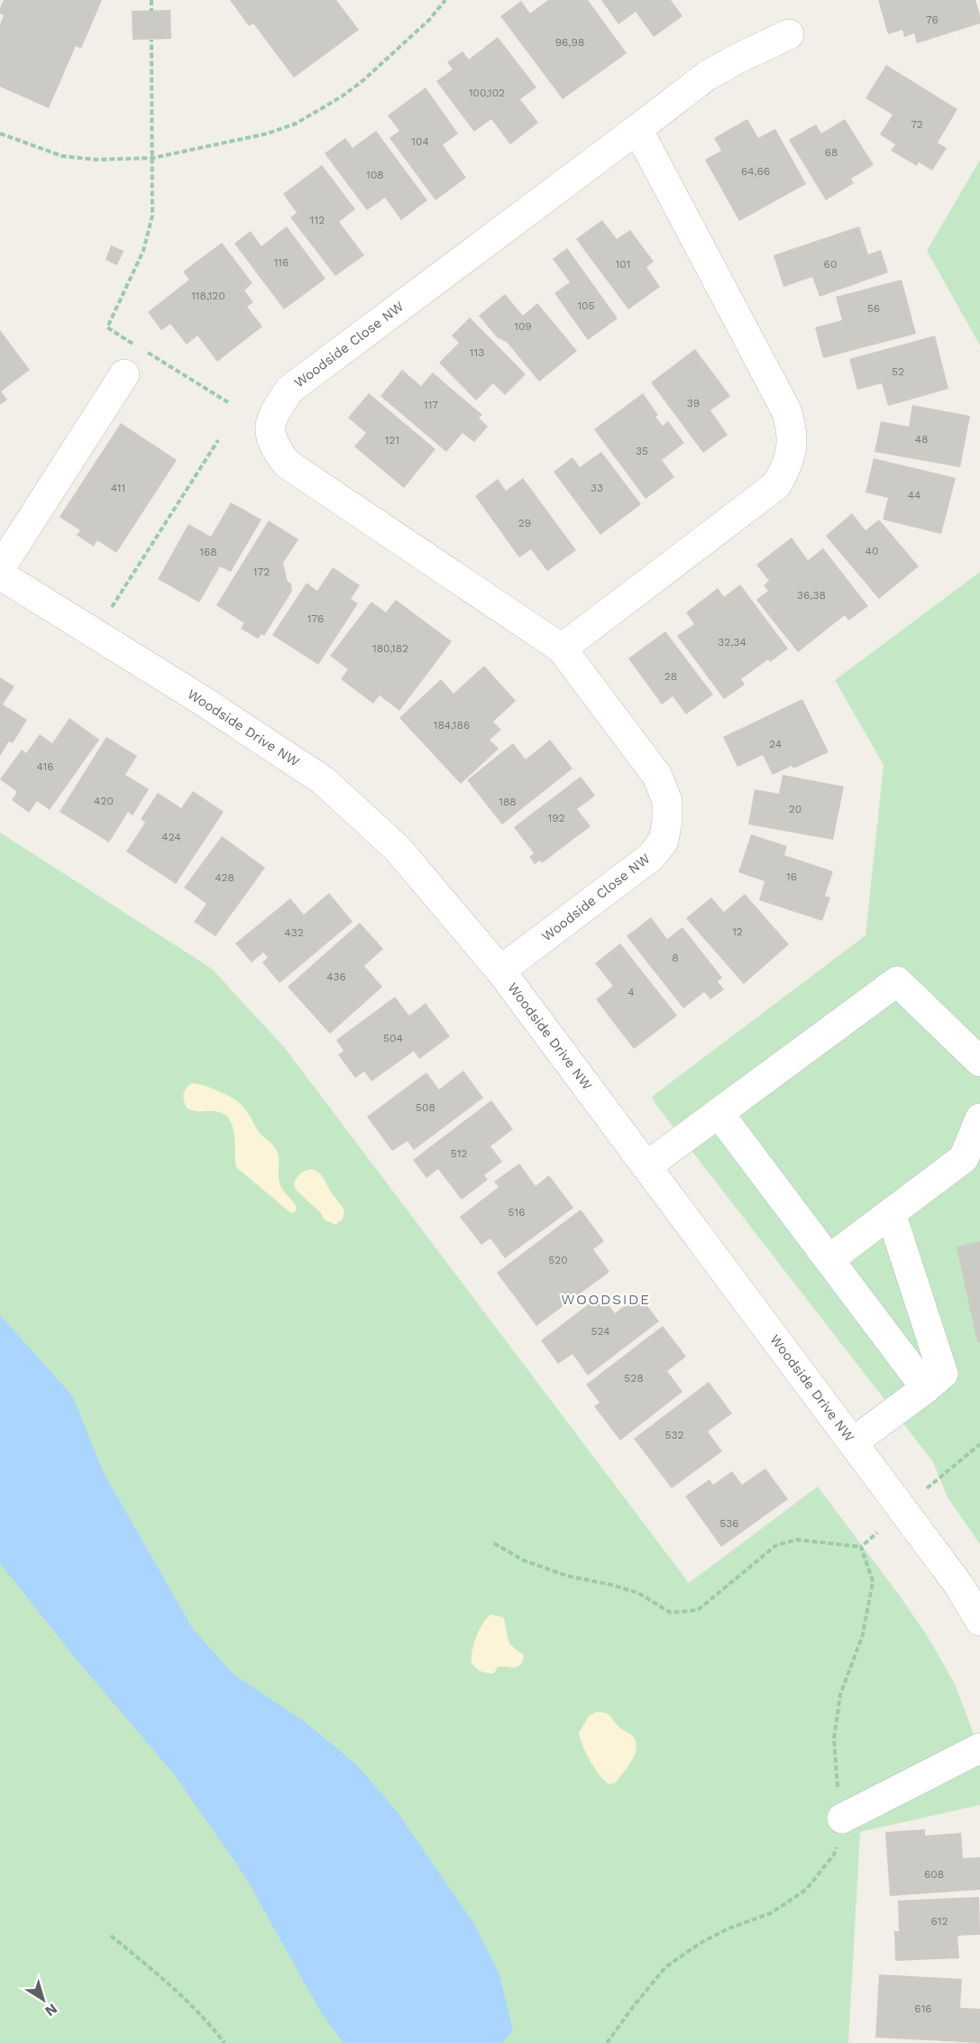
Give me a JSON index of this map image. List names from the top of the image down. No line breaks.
{"streets":{"street":["Woodside Close NW","Woodside Drive NW"]},"crossings":[["Woodside Close NW","Woodside Drive NW"]],"districts":["WOODSIDE"],"house_numbers":["76","96,98","100,102","72","104","68","64,66","108","112","116","101","60","118,120","105","56","109","113","52","39","117","48","121","35","411","33","44","29","40","168","172","36,38","176","32,34","180,182","28","184,186","24","416","420","188","20","192","424","16","428","12","432","8","436","4","504","508","512","516","520","524","528","532","536","608","612","616"],"north":"bottom right"}
